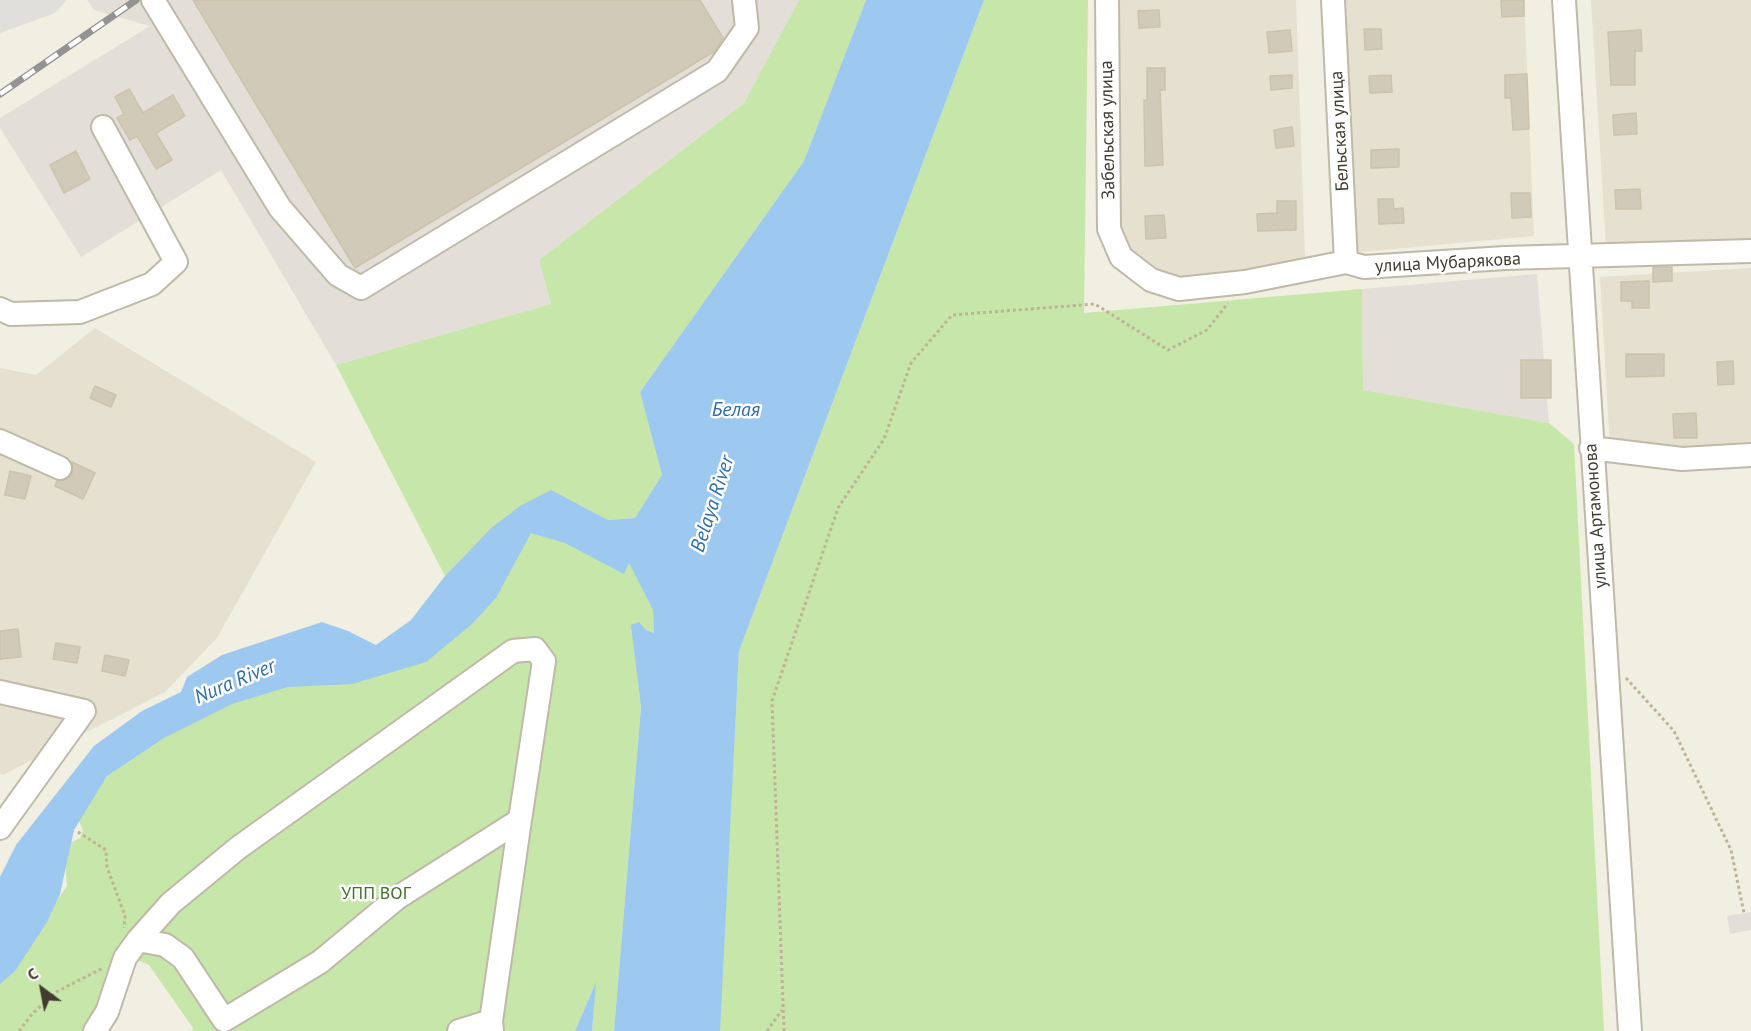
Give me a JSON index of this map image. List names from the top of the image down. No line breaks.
{"streets":{"street":["Забельская улица","Бельская улица","улица Мубарякова","улица Артамонова"]},"crossings":[["Забельская улица","улица Мубарякова"],["Бельская улица","улица Мубарякова"],["улица Мубарякова","улица Артамонова"]],"water":["Белая","Belaya River","Nura River"],"parks":["УПП ВОГ"],"north":"top left"}
